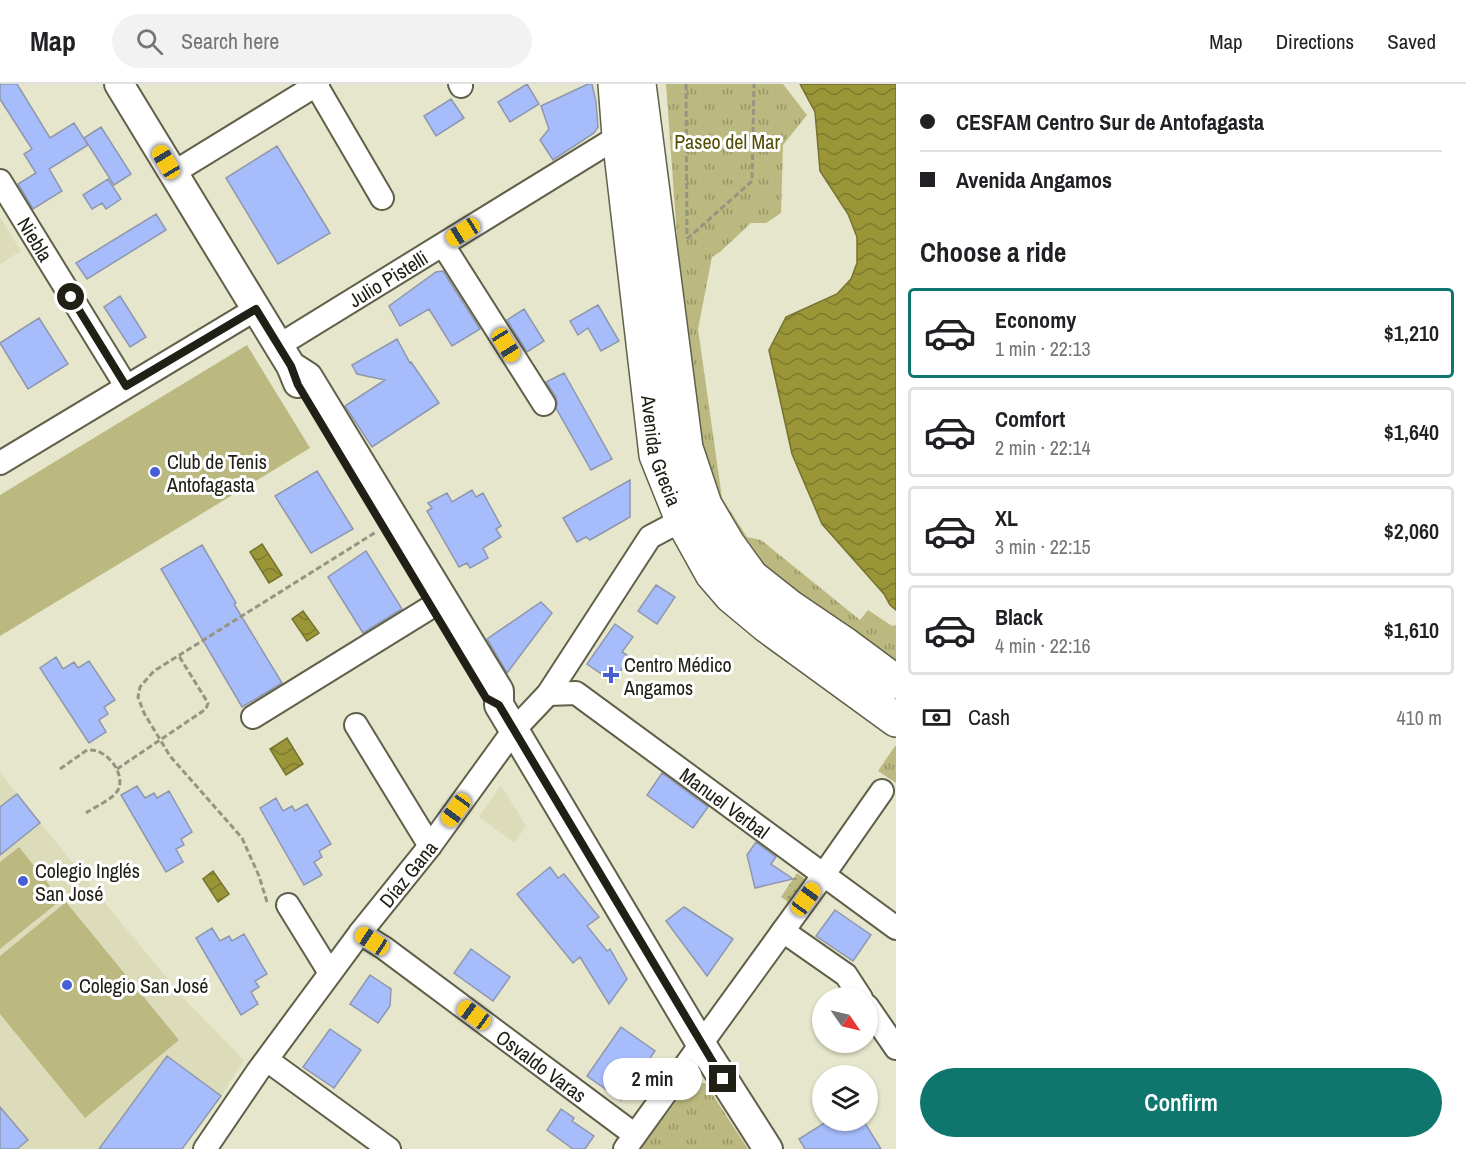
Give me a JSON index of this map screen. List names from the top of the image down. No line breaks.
{"streets":{"highway":["Avenida Grecia"],"street":["Niebla","Julio Pistelli","Manuel Verbal","Díaz Gana","Osvaldo Varas"]},"crossings":[["Julio Pistelli","Avenida Grecia"],["Avenida Grecia","Díaz Gana"],["Manuel Verbal","Díaz Gana"],["Díaz Gana","Osvaldo Varas"]],"parks":["Paseo del Mar"],"places":{"other":["Club de Tenis Antofagasta","Colegio Inglés San José","Colegio San José"],"health":["Centro Médico Angamos"]},"north":"bottom right","page":{"header":"Map","search":"Search here","nav":["Map","Directions","Saved"],"banner":["CESFAM Centro Sur de Antofagasta","Avenida Angamos"],"heading":"Choose a ride","list":[{"name":"Economy","note":"1 min · 22:13","value":"$1,210"},{"name":"Comfort","note":"2 min · 22:14","value":"$1,640"},{"name":"XL","note":"3 min · 22:15","value":"$2,060"},{"name":"Black","note":"4 min · 22:16","value":"$1,610"}],"pay":["Cash","410 m"],"buttons":"Confirm","bubble":"2 min"}}
